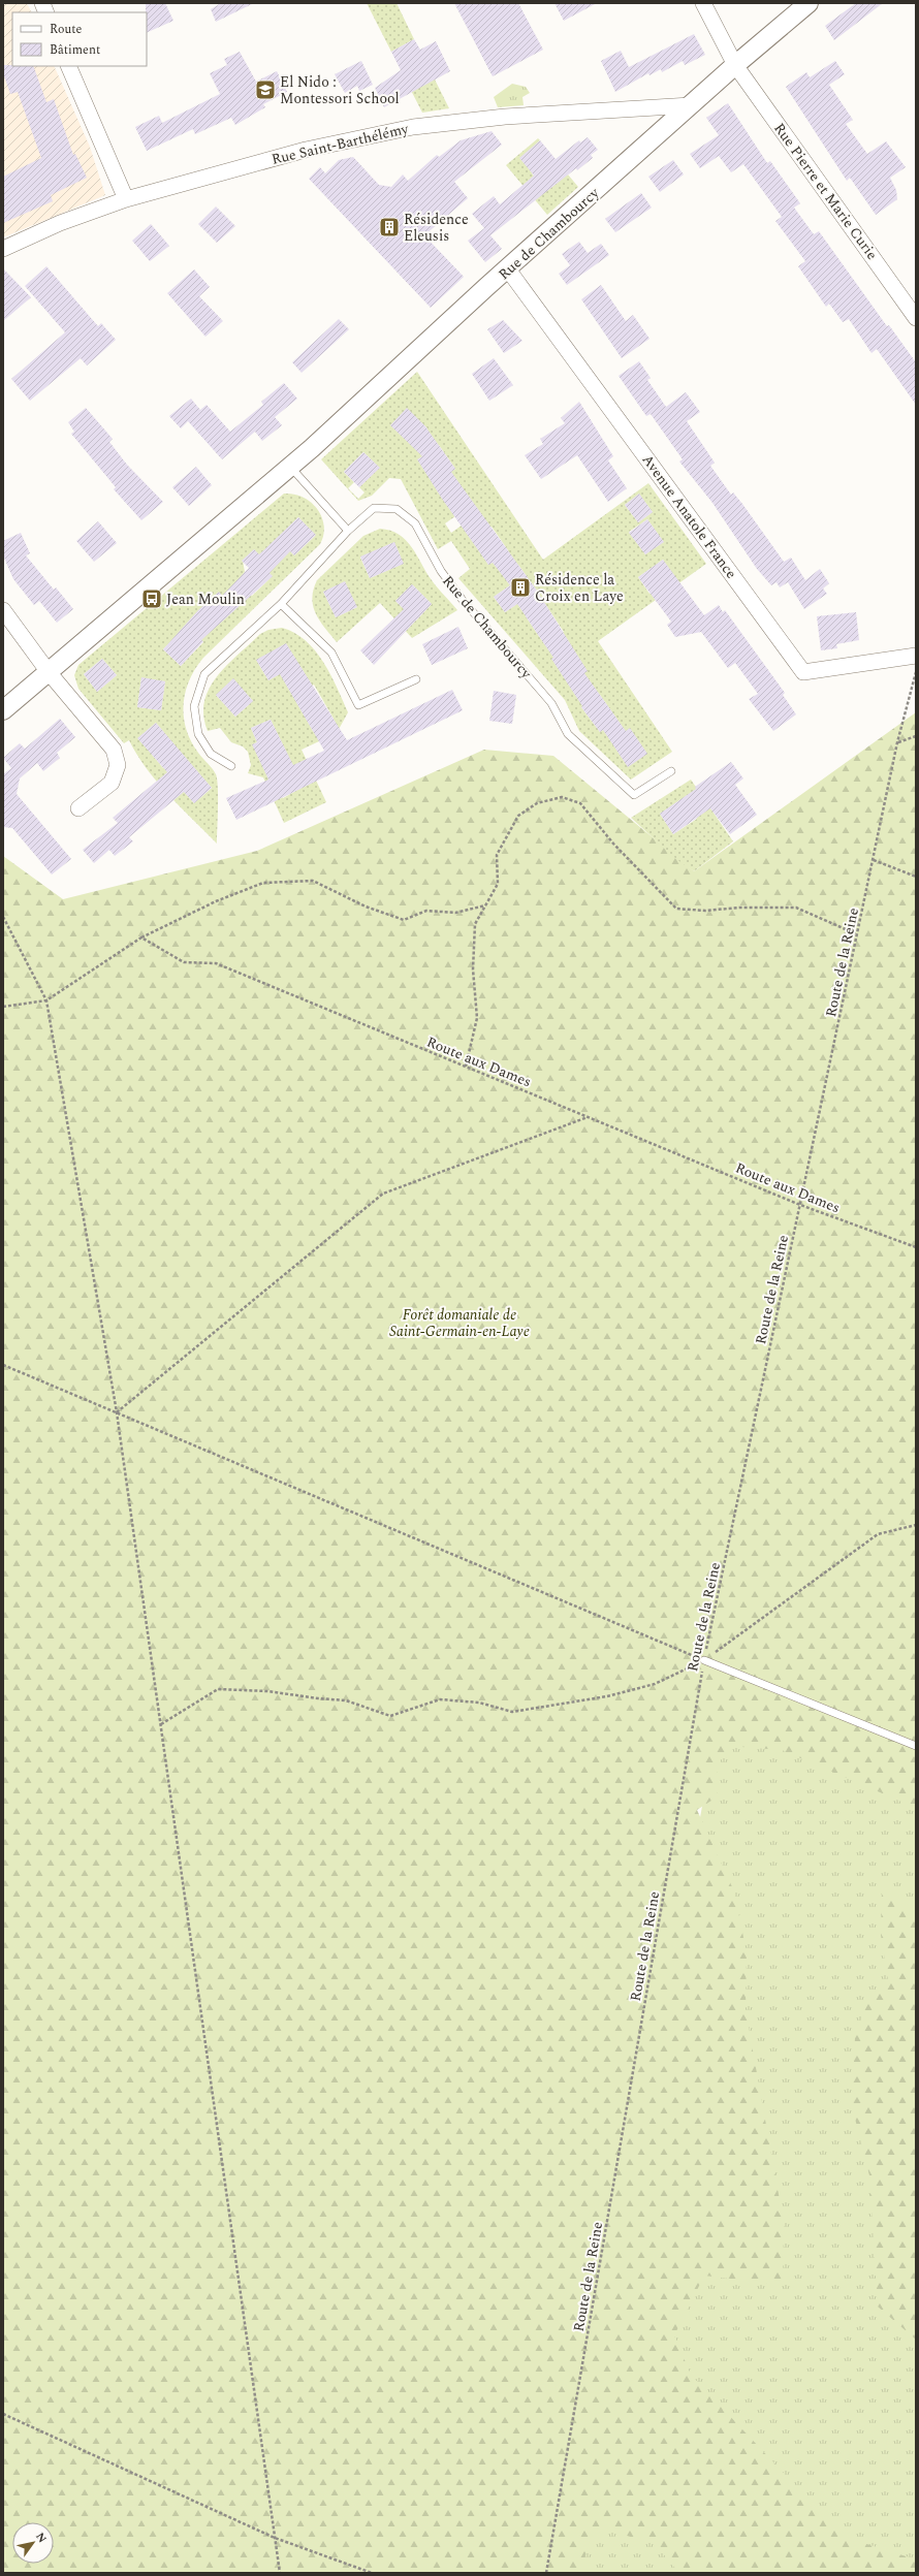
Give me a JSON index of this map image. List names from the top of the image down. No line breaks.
{"streets":{"street":["Rue Saint-Barthélémy","Rue Pierre et Marie Curie","Rue de Chambourcy","Avenue Anatole France"],"path":["Route de la Reine","Route aux Dames"]},"crossings":[["Rue Saint-Barthélémy","Rue de Chambourcy"],["Rue Pierre et Marie Curie","Rue de Chambourcy"],["Rue de Chambourcy","Avenue Anatole France"],["Route de la Reine","Route aux Dames"]],"parks":["Forêt domaniale de Saint-Germain-en-Laye"],"places":{"school or university":["El Nido : Montessori School"],"building":["Résidence Eleusis","Résidence la Croix en Laye"],"bus stop":["Jean Moulin"]},"legend":["Route","Bâtiment"],"north":"top right"}
